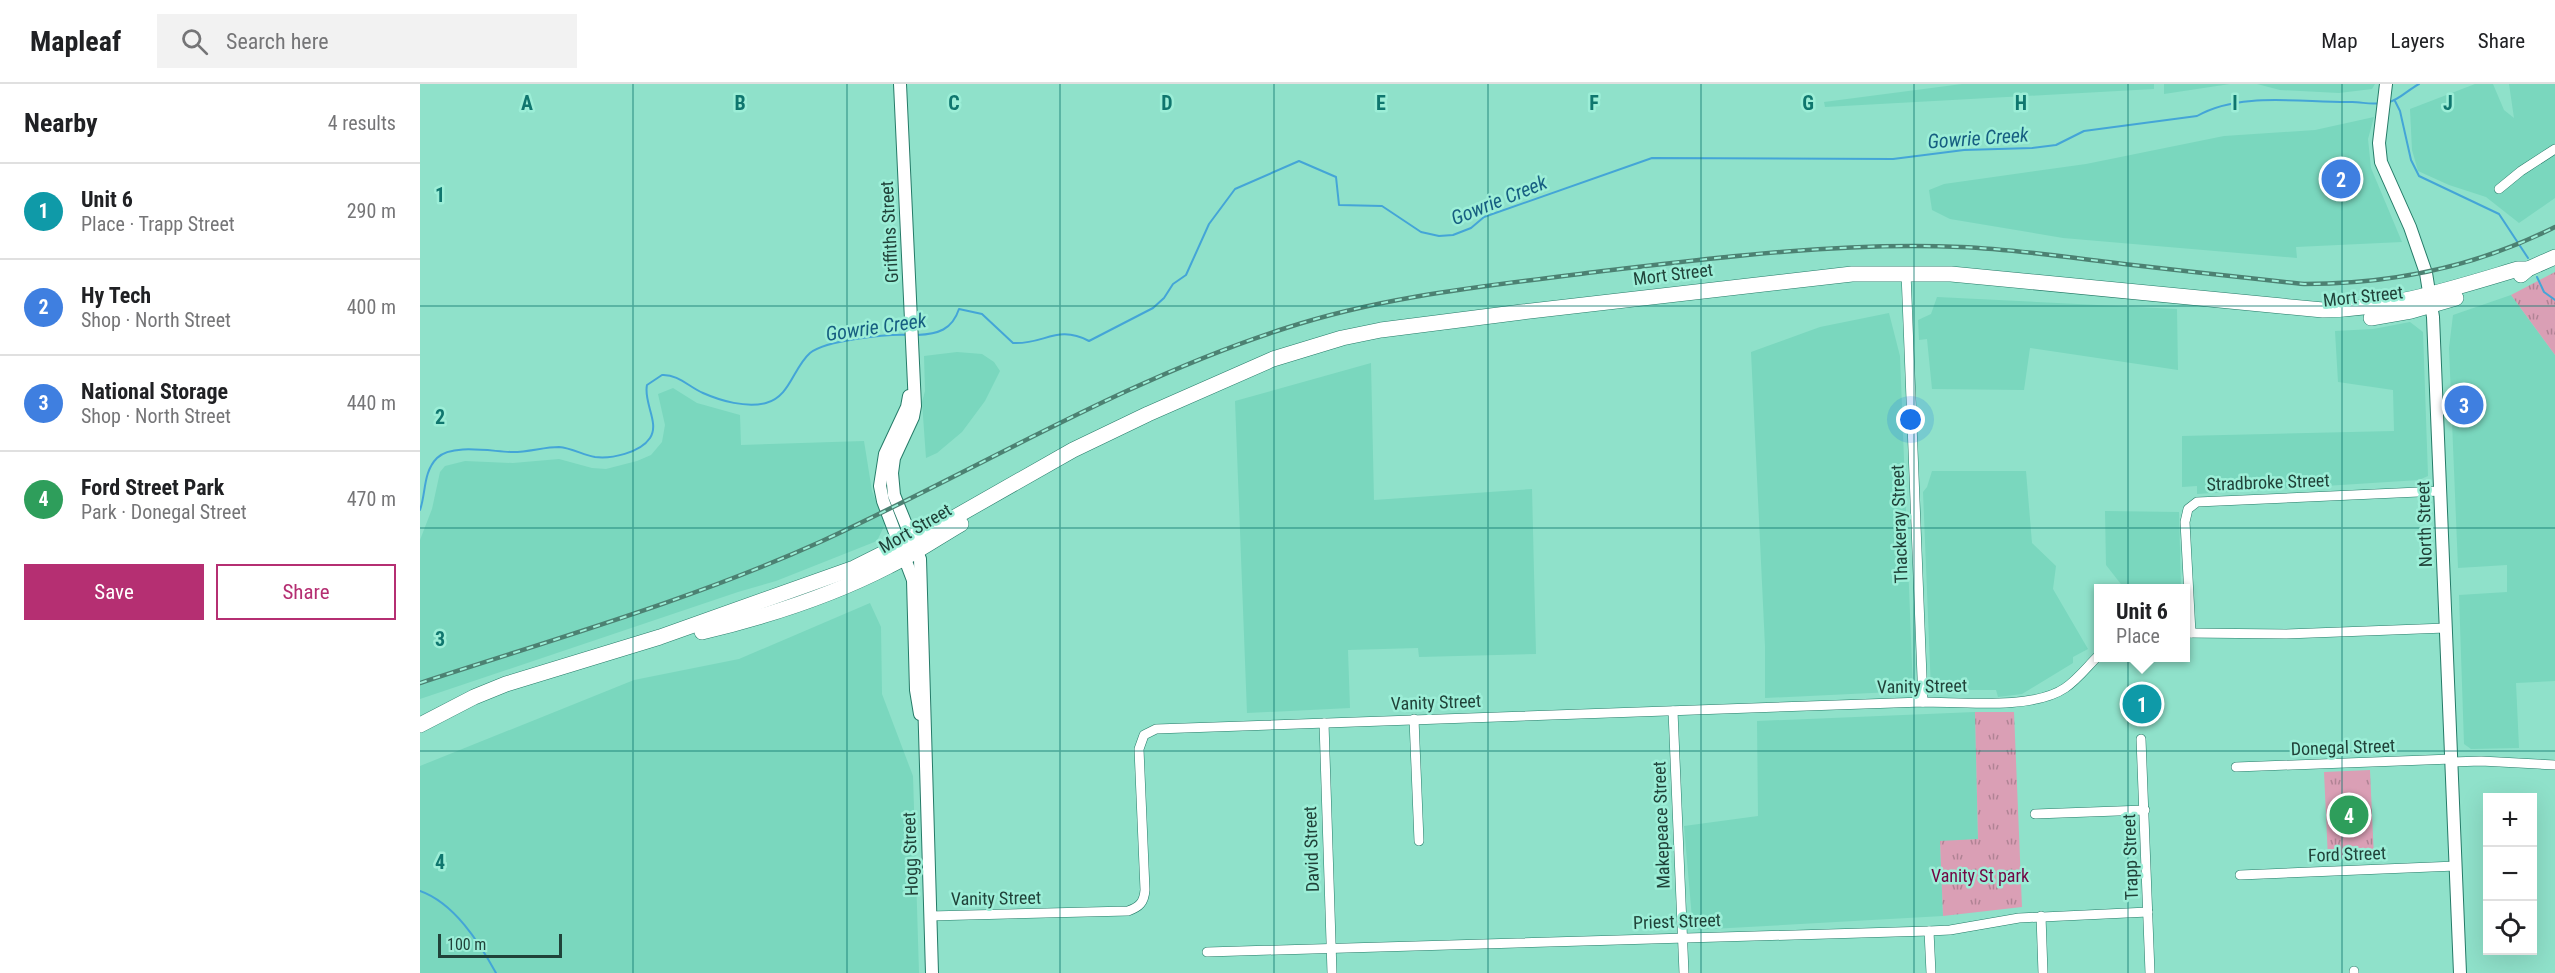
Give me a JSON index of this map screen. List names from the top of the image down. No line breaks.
{"streets":{"main road":["Mort Street"],"street":["Griffiths Street","Stradbroke Street","Thackeray Street","North Street","Vanity Street","Donegal Street","Makepeace Street","David Street","Hogg Street","Ford Street","Trapp Street","Priest Street"]},"crossings":[["Griffiths Street","Mort Street"],["Griffiths Street","Hogg Street"],["Mort Street","Thackeray Street"],["Mort Street","North Street"],["Mort Street","Hogg Street"],["Stradbroke Street","North Street"],["Thackeray Street","Vanity Street"],["North Street","Donegal Street"],["North Street","Ford Street"],["Vanity Street","Makepeace Street"],["Vanity Street","David Street"],["Vanity Street","Hogg Street"],["Makepeace Street","Priest Street"],["David Street","Priest Street"],["Trapp Street","Priest Street"]],"water":["Gowrie Creek"],"parks":["Vanity St park"],"scale_bar":"100 m","page":{"header":"Mapleaf","search":"Search here","nav":["Map","Layers","Share"],"heading":["Nearby","4 results"],"pins":["2","3","1","4"],"list":[{"mark":"1","name":"Unit 6","note":"Place · Trapp Street","value":"290 m"},{"mark":"2","name":"Hy Tech","note":"Shop · North Street","value":"400 m"},{"mark":"3","name":"National Storage","note":"Shop · North Street","value":"440 m"},{"mark":"4","name":"Ford Street Park","note":"Park · Donegal Street","value":"470 m"}],"buttons":["Save","Share"],"popup":["Unit 6","Place"],"map_buttons":["+","−"],"scale":"100 m"},"grid":{"columns":["A","B","C","D","E","F","G","H","I","J"],"rows":["1","2","3","4"]}}
